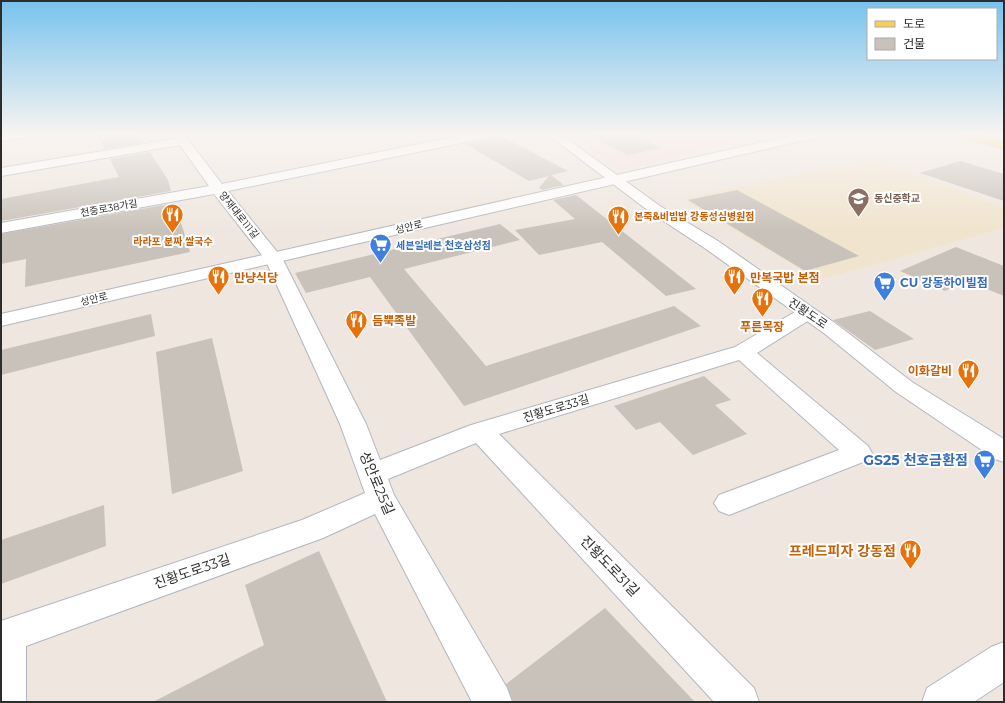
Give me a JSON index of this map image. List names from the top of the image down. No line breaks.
{"streets":{"street":["천중로38가길","양재대로111길","성안로","진황도로","진황도로33길","성안로25길","진황도로31길"]},"crossings":[["천중로38가길","양재대로111길"],["양재대로111길","성안로"],["양재대로111길","성안로25길"],["성안로","진황도로"],["성안로","성안로25길"],["진황도로","진황도로33길"],["진황도로33길","성안로25길"],["진황도로33길","진황도로31길"]],"places":{"school or university":["동신중학교"],"restaurant":["라라포 분짜 쌀국수","본죽&비빔밥 강동성심병원점","만냥식당","만복국밥 본점","푸른목장","듬뿍족발","이화갈비","프레드피자 강동점"],"supermarket":["세븐일레븐 천호삼성점","CU 강동하이빌점","GS25 천호금환점"]},"legend":["도로","건물"]}
